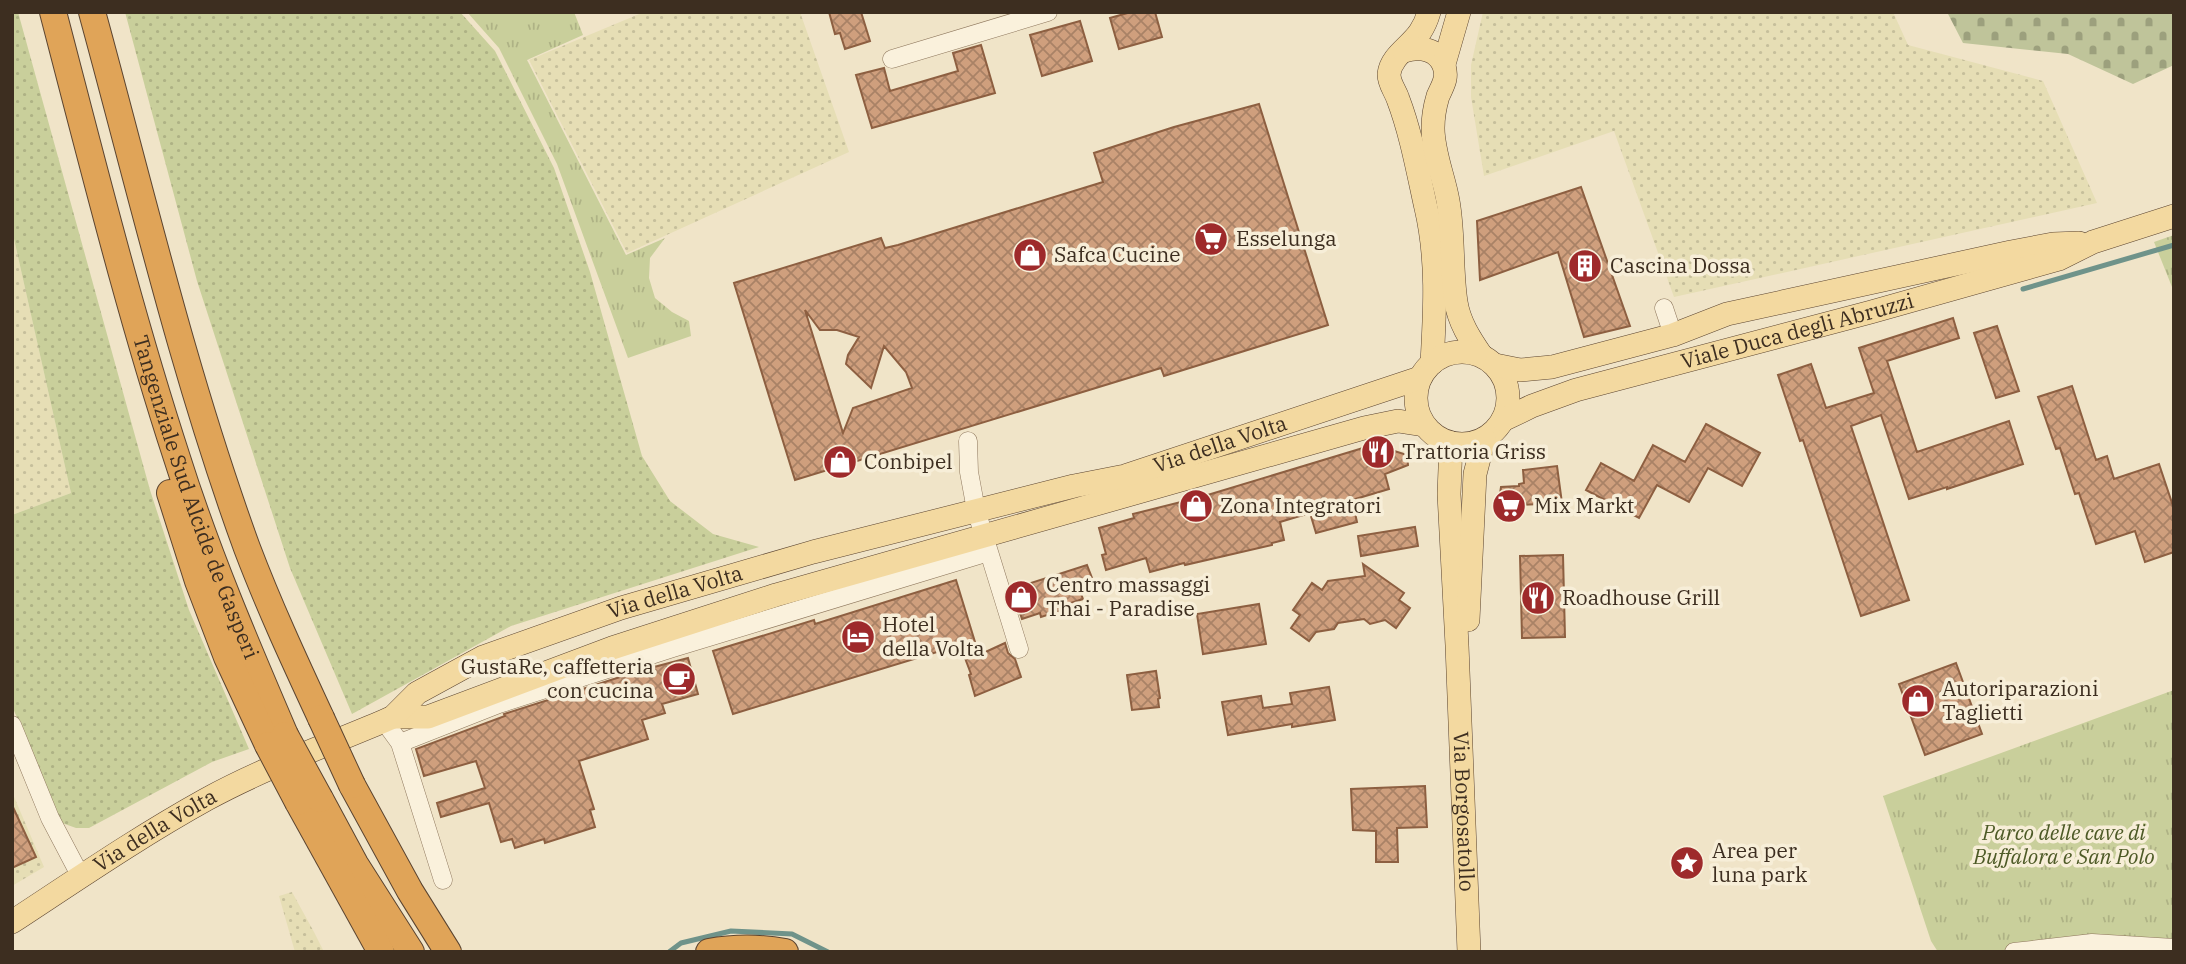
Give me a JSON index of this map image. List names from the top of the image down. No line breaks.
{"streets":{"highway":["Tangenziale Sud Alcide de Gasperi"],"main road":["Viale Duca degli Abruzzi","Via della Volta","Via Borgosatollo"]},"crossings":[["Viale Duca degli Abruzzi","Via della Volta"],["Viale Duca degli Abruzzi","Via Borgosatollo"],["Via della Volta","Via Borgosatollo"]],"parks":["Parco delle cave di Buffalora e San Polo"],"places":{"supermarket":["Esselunga","Mix Markt"],"shop":["Safca Cucine","Conbipel","Zona Integratori","Centro massaggi Thai - Paradise","Autoriparazioni Taglietti"],"building":["Cascina Dossa"],"restaurant":["Trattoria Griss","Roadhouse Grill"],"hotel":["Hotel della Volta"],"cafe":["GustaRe, caffetteria con cucina"],"place":["Area per luna park"]}}
